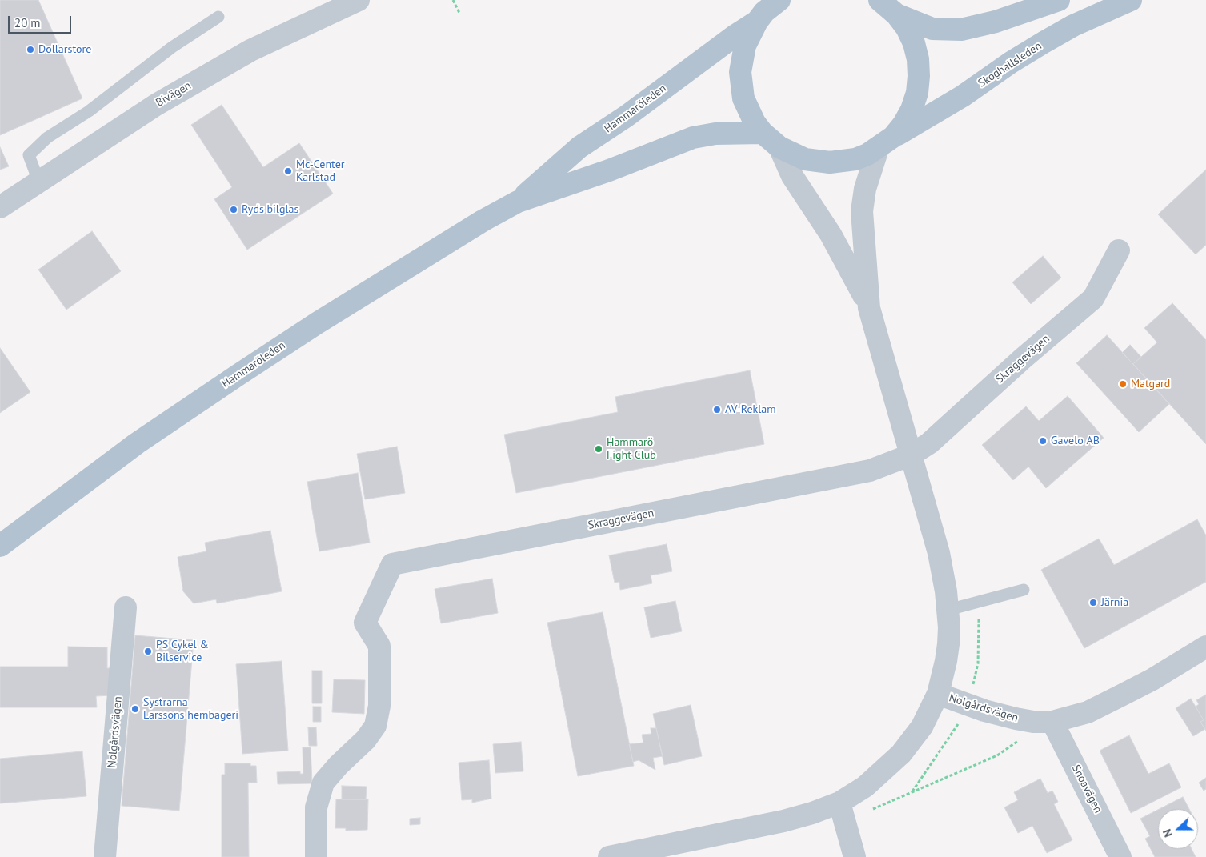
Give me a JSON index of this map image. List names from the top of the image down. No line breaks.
{"streets":{"main road":["Skoghallsleden","Hammaröleden"],"street":["Bivägen","Skraggevägen","Nolgårdsvägen","Snoavägen"]},"crossings":[["Skoghallsleden","Hammaröleden"],["Nolgårdsvägen","Snoavägen"]],"places":["Dollarstore","Mc-Center Karlstad","Ryds bilglas","Matgard","AV-Reklam","Gavelo AB","Hammarö Fight Club","Järnia","PS Cykel & Bilservice","Systrarna Larssons hembageri"],"scale_bar":"20 m","north":"left"}
